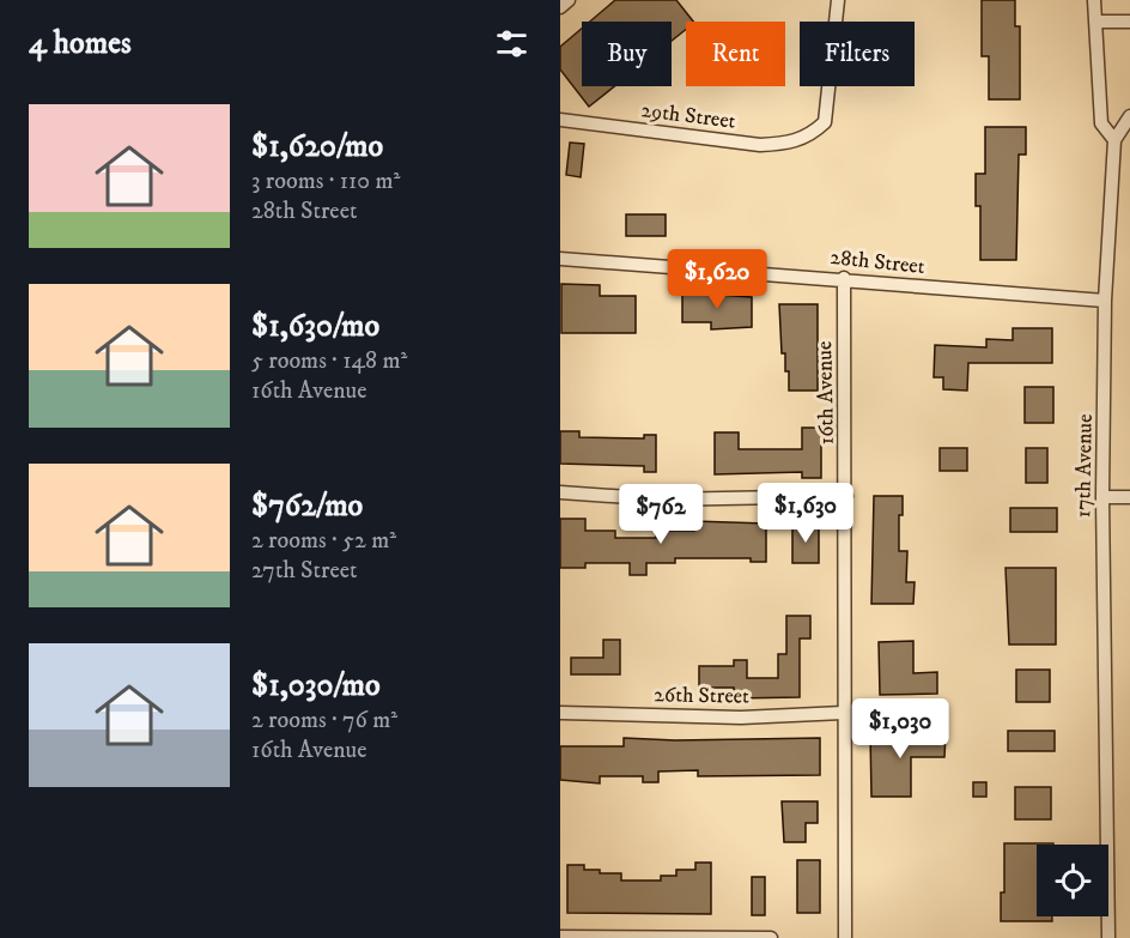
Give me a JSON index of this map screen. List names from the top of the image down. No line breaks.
{"streets":{"street":["29th Street","28th Street","16th Avenue","17th Avenue","26th Street"]},"crossings":[["28th Street","16th Avenue"],["28th Street","17th Avenue"],["16th Avenue","26th Street"]],"page":{"heading":"4 homes","chip":["Buy","Rent","Filters"],"list":[{"name":"$1,620/mo","note":"3 rooms · 110 m² · 28th Street"},{"name":"$1,630/mo","note":"5 rooms · 148 m² · 16th Avenue"},{"name":"$762/mo","note":"2 rooms · 52 m² · 27th Street"},{"name":"$1,030/mo","note":"2 rooms · 76 m² · 16th Avenue"}],"price":["$1,620","$1,630","$762","$1,030"]}}
